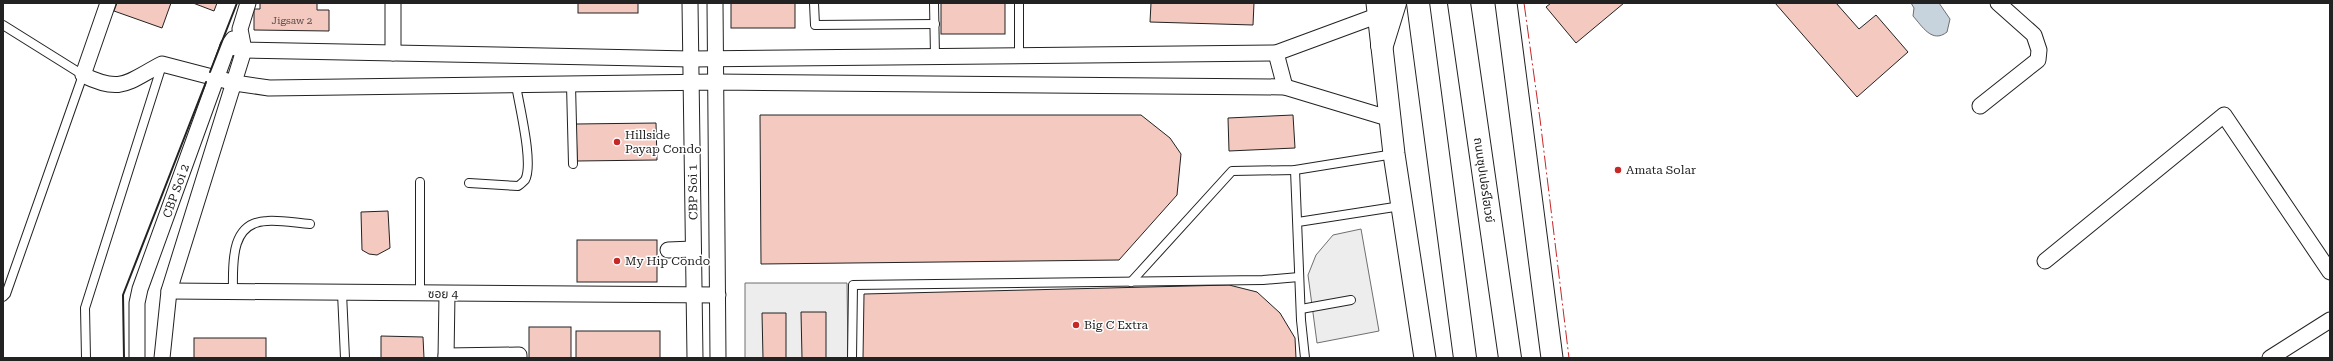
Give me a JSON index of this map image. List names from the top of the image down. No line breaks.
{"streets":{"highway":["ถนนซุปเปอร์ไฮเวย์"],"street":["CBP Soi 2","CBP Soi 1","ซอย 4"]},"crossings":[["CBP Soi 2","ซอย 4"],["CBP Soi 1","ซอย 4"]],"places":["Hillside Payap Condo","Amata Solar","My Hip Condo","Big C Extra"],"house_numbers":["Jigsaw 2"]}
